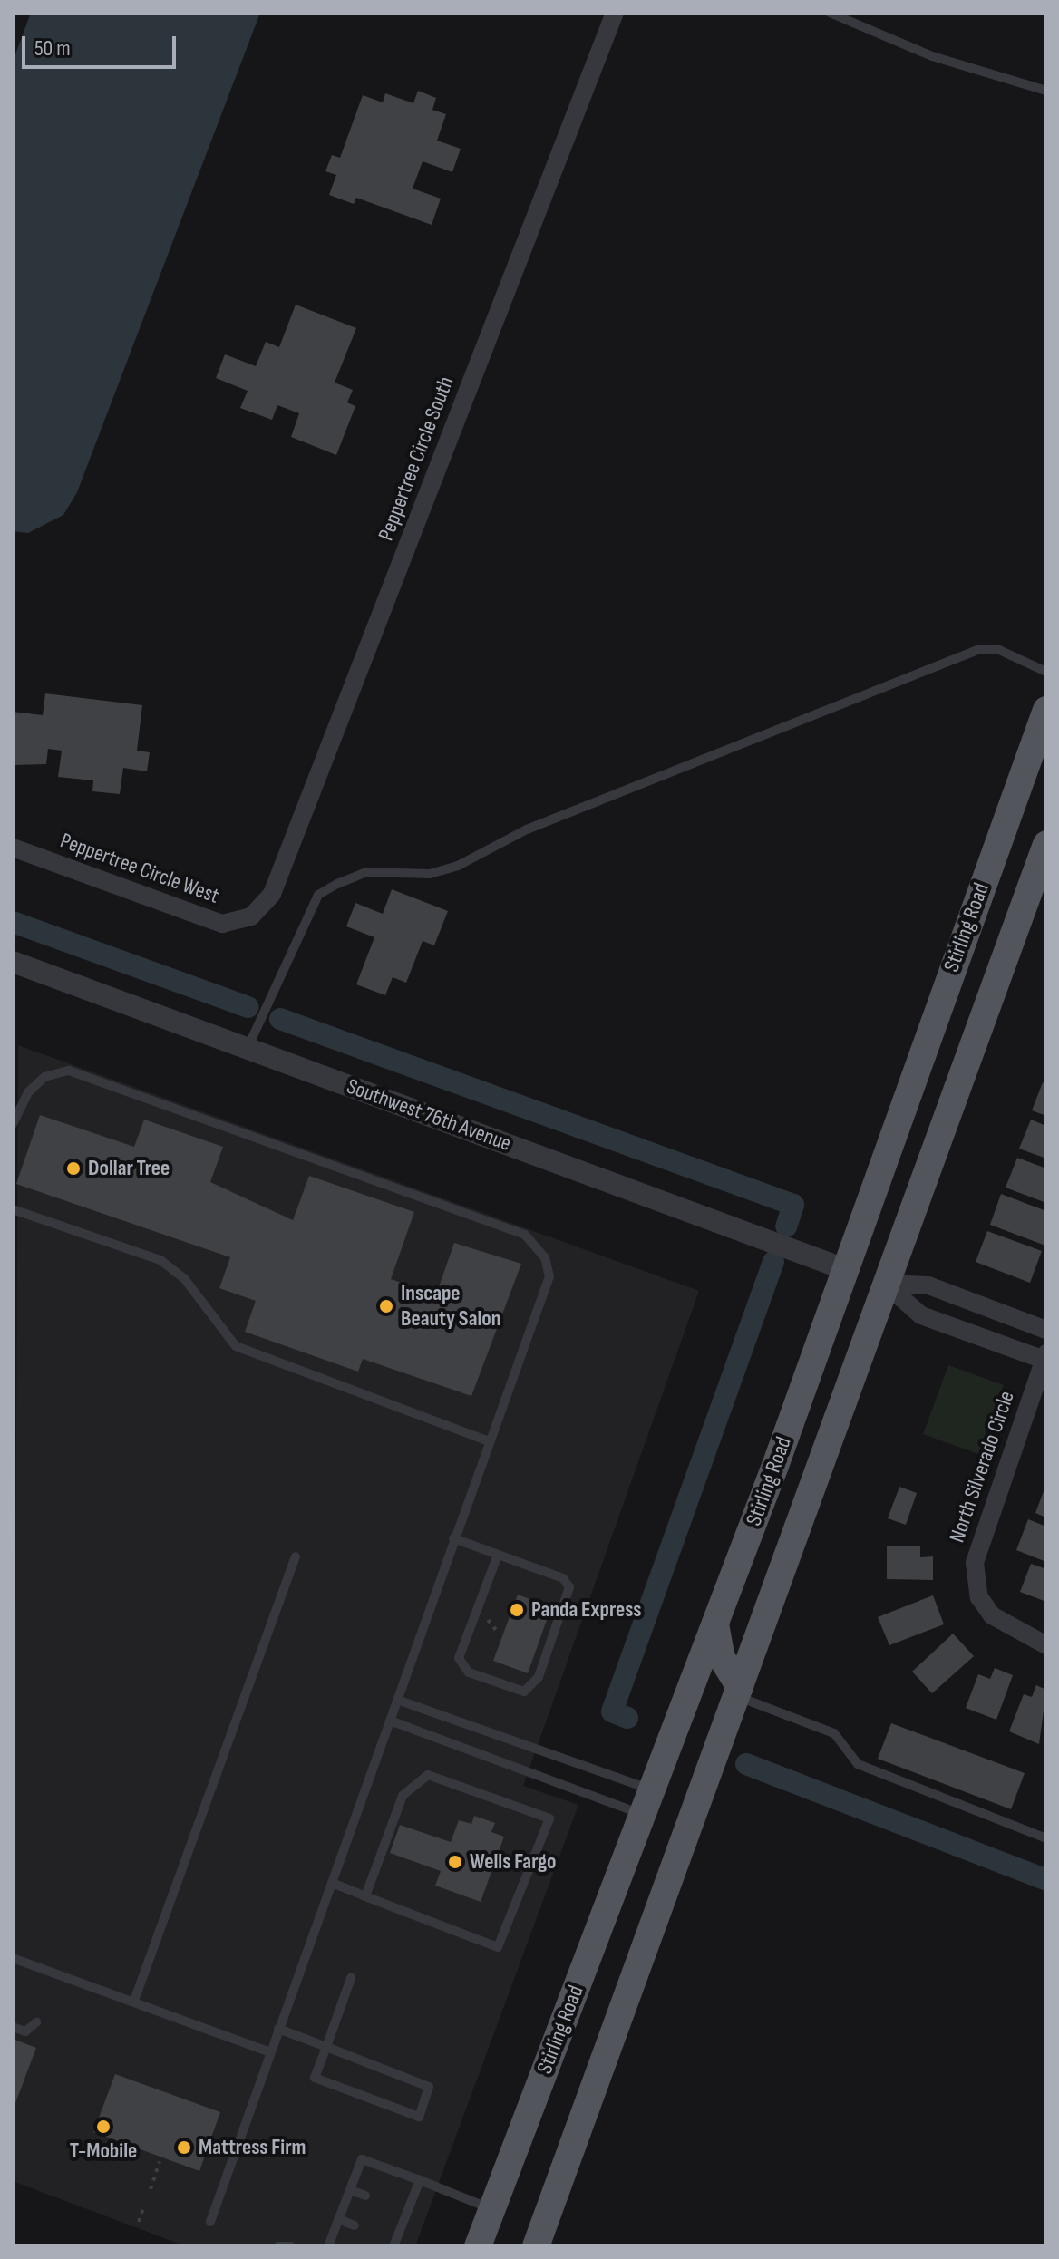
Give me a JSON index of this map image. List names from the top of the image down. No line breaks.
{"streets":{"main road":["Stirling Road"],"street":["Peppertree Circle South","Peppertree Circle West","Southwest 76th Avenue","North Silverado Circle"]},"crossings":[["Peppertree Circle South","Peppertree Circle West"],["Stirling Road","Southwest 76th Avenue"]],"places":["Dollar Tree","Inscape Beauty Salon","Panda Express","Wells Fargo","T-Mobile","Mattress Firm"],"scale_bar":"50 m"}
